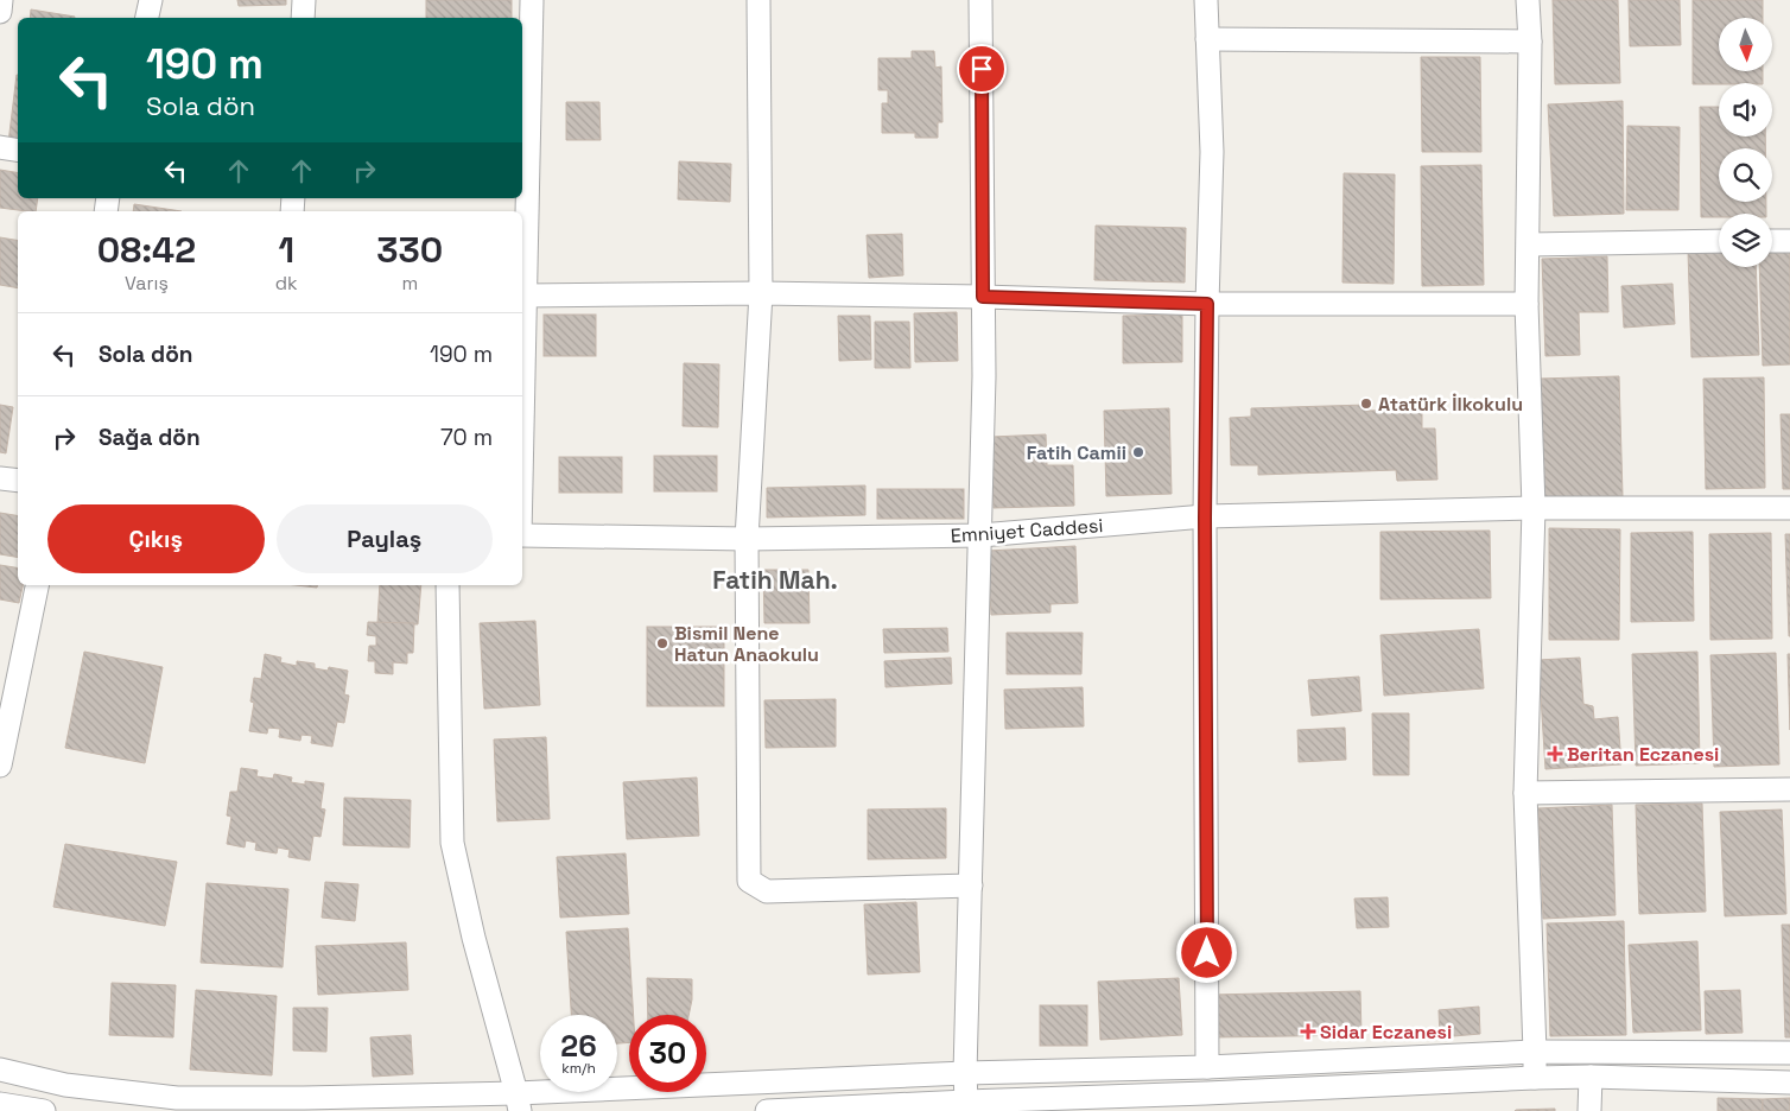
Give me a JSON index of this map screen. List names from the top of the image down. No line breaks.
{"streets":{"street":["Emniyet Caddesi"]},"districts":["Fatih Mah."],"places":{"other":["Atatürk İlkokulu","Fatih Camii","Bismil Nene Hatun Anaokulu"],"health":["Beritan Eczanesi","Sidar Eczanesi"]},"north":"bottom","page":{"turn":["190 m","Sola dön"],"eta":["08:42","Varış","1","dk","330","m"],"list":[{"name":"Sola dön","value":"190 m"},{"name":"Sağa dön","value":"70 m"}],"buttons":["Çıkış","Paylaş"],"speed":"26 km/h","limit":"30"}}
